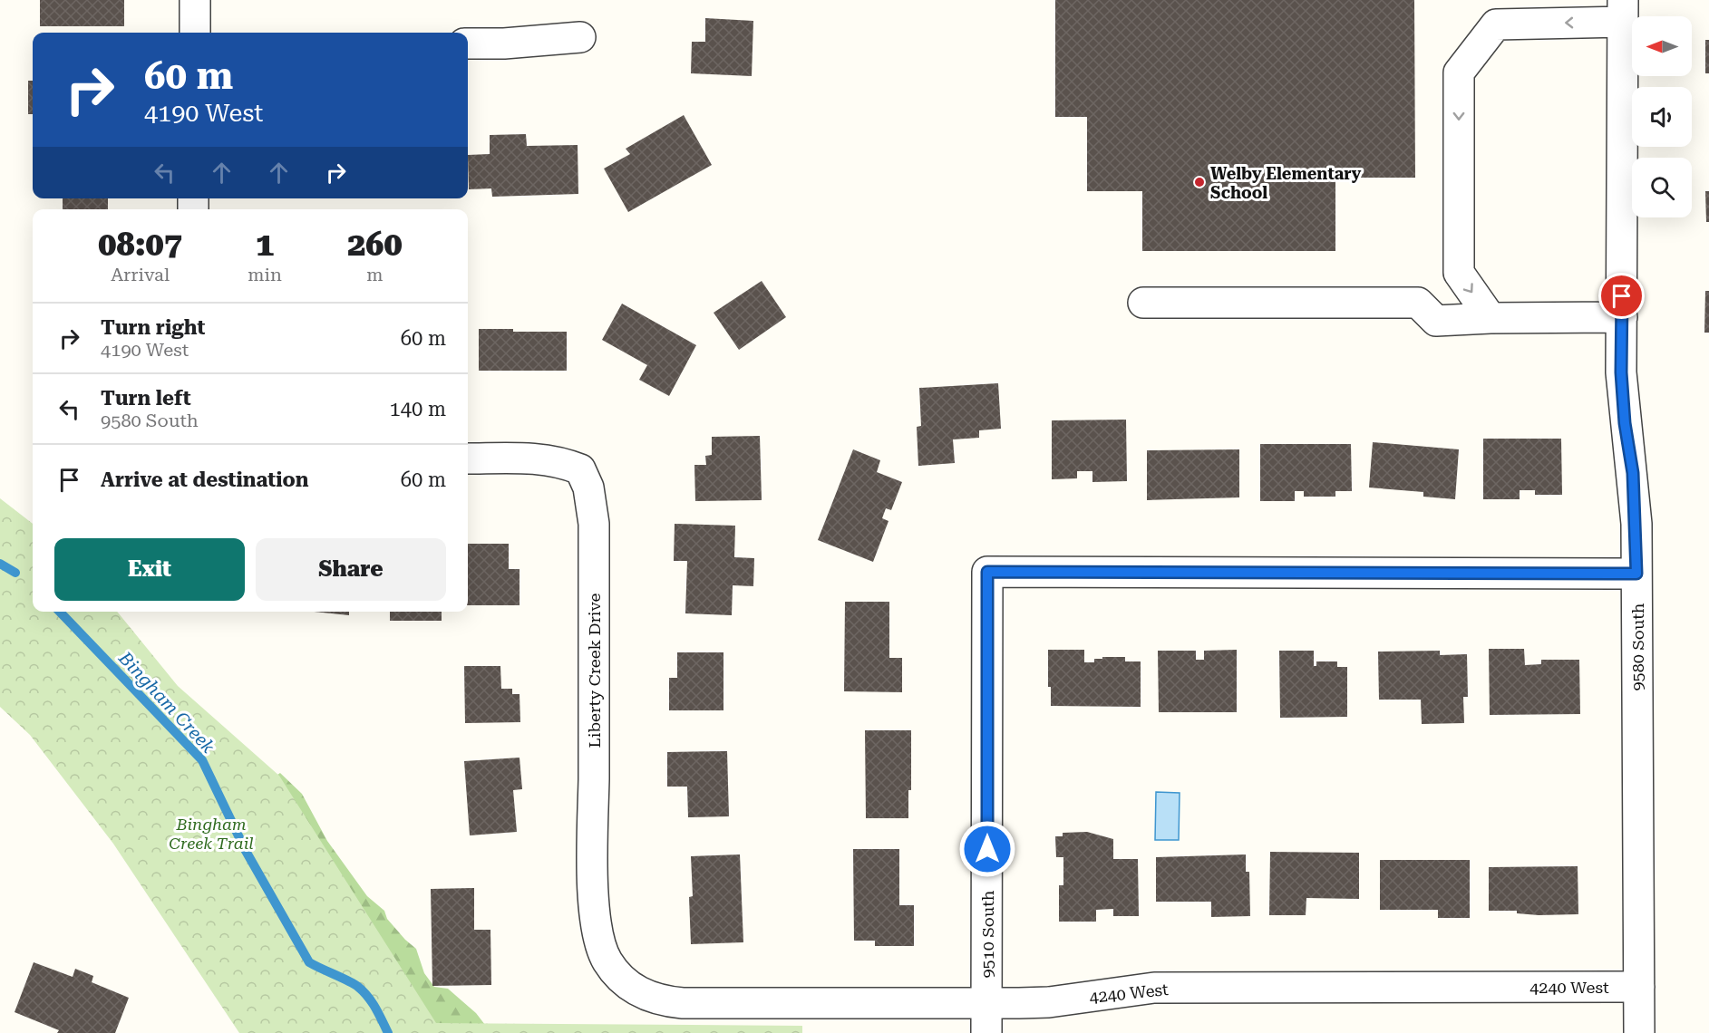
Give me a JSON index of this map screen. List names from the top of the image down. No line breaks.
{"streets":{"street":["9580 South","Liberty Creek Drive","9510 South","4240 West"]},"crossings":[["9580 South","9510 South"],["9580 South","4240 West"],["Liberty Creek Drive","4240 West"],["9510 South","4240 West"]],"water":["Bingham Creek"],"parks":["Bingham Creek Trail"],"places":["Welby Elementary School"],"north":"left","page":{"turn":["60 m","4190 West"],"eta":["08:07","Arrival","1","min","260","m"],"list":[{"name":"Turn right","note":"4190 West","value":"60 m"},{"name":"Turn left","note":"9580 South","value":"140 m"},{"name":"Arrive at destination","value":"60 m"}],"buttons":["Exit","Share"]}}
